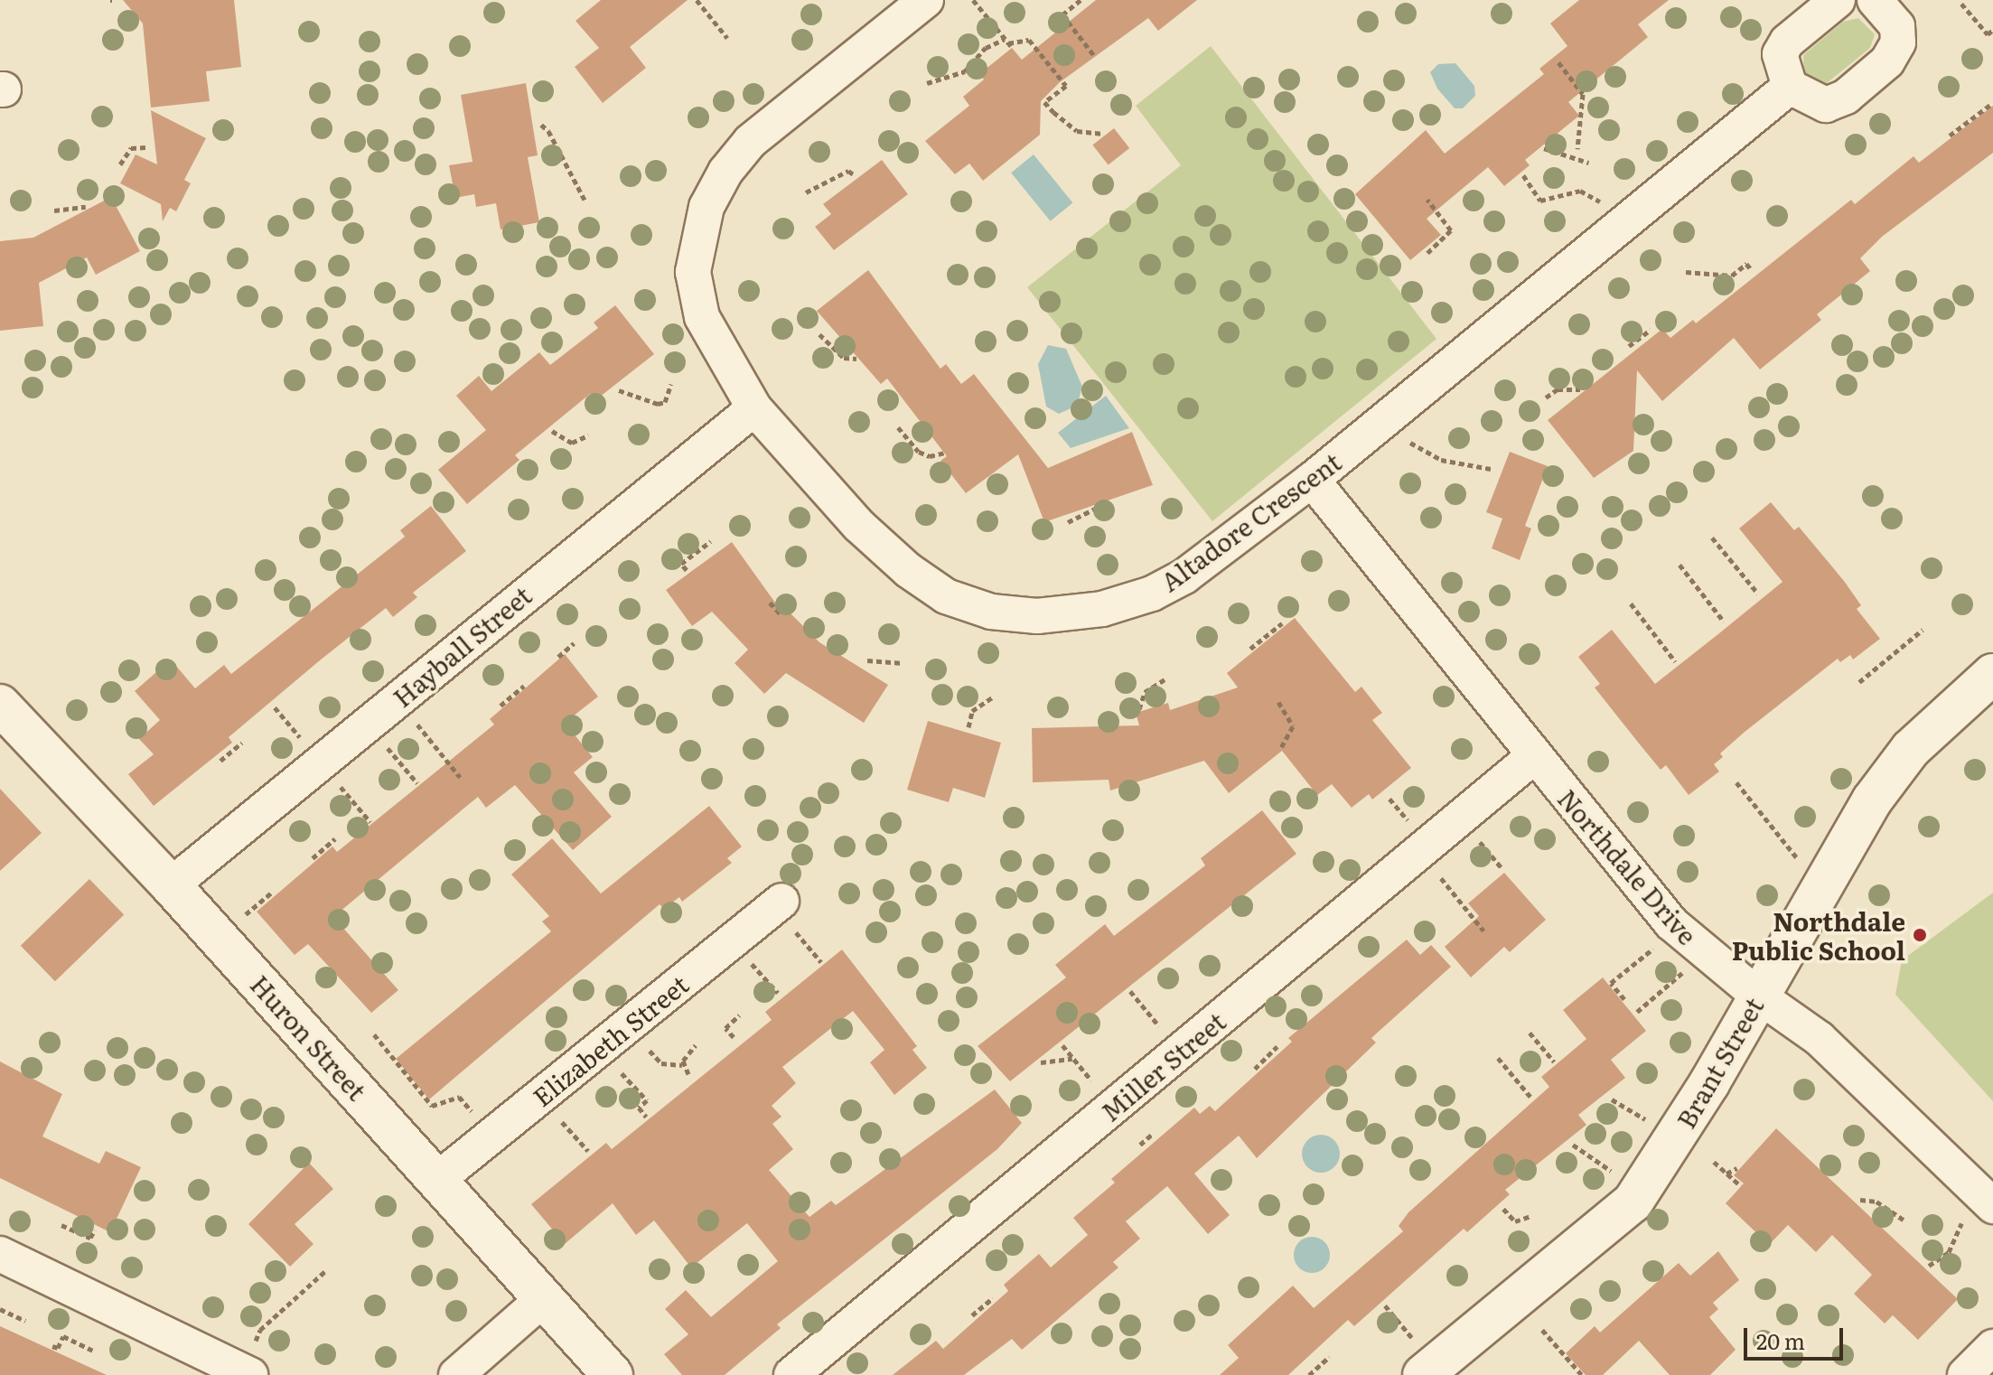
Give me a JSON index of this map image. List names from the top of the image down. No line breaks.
{"streets":{"street":["Altadore Crescent","Hayball Street","Northdale Drive","Huron Street","Elizabeth Street","Brant Street","Miller Street"]},"crossings":[["Altadore Crescent","Hayball Street"],["Altadore Crescent","Northdale Drive"],["Hayball Street","Huron Street"],["Northdale Drive","Brant Street"],["Northdale Drive","Miller Street"],["Huron Street","Elizabeth Street"]],"places":["Northdale Public School"],"scale_bar":"20 m"}
